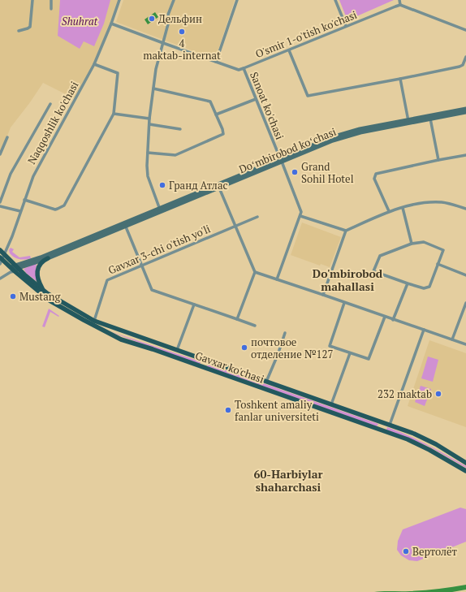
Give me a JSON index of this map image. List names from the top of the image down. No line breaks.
{"streets":{"main road":["Doʻmbirobod koʻchasi","Gavxar ko'chasi"],"street":["O'smir 1-o'tish ko'chasi","Sanoat ko'chasi","Naqqoshlik ko'chasi","Gavxar 3-chi o'tish yo'li"]},"crossings":[["O'smir 1-o'tish ko'chasi","Sanoat ko'chasi"],["Sanoat ko'chasi","Naqqoshlik ko'chasi"],["Sanoat ko'chasi","Doʻmbirobod koʻchasi"],["Naqqoshlik ko'chasi","Gavxar ko'chasi"],["Doʻmbirobod koʻchasi","Gavxar ko'chasi"],["Gavxar 3-chi o'tish yo'li","Gavxar ko'chasi"]],"districts":["Do'mbirobod mahallasi","60-Harbiylar shaharchasi"],"parks":["Shuhrat"],"places":["Дельфин","4 maktab-internat","Grand Sohil Hotel","Гранд Атлас","Mustang","почтовое отделение №127","232 maktab","Toshkent amaliy fanlar universiteti","Вертолёт"]}
